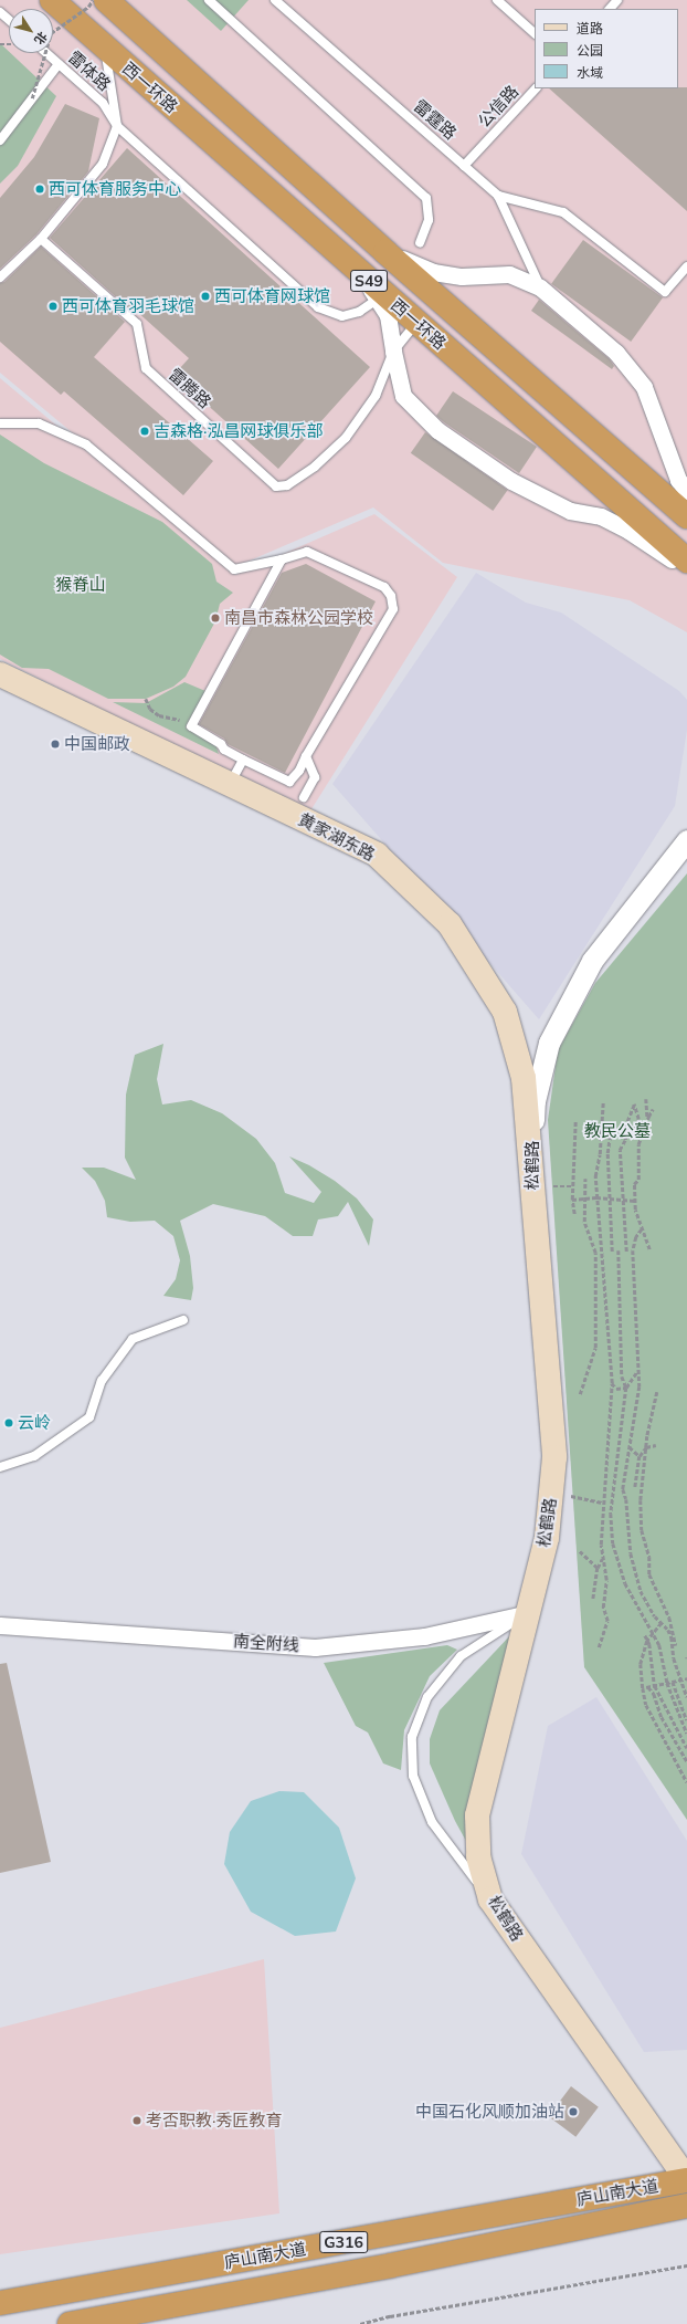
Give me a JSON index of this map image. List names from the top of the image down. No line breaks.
{"streets":{"highway":["西一环路","S49","庐山南大道","G316"],"main road":["黄家湖东路","松鹤路"],"street":["南全附线"],"lane":["雷体路","公信路","雷霆路","雷腾路"]},"crossings":[["西一环路","雷腾路"],["公信路","雷霆路"],["黄家湖东路","松鹤路"],["松鹤路","南全附线"],["松鹤路","庐山南大道"]],"parks":["猴脊山","教民公墓"],"places":["西可体育服务中心","西可体育网球馆","西可体育羽毛球馆","吉森格·泓昌网球俱乐部","南昌市森林公园学校","中国邮政","云岭","中国石化风顺加油站","考否职教·秀匠教育"],"legend":["道路","公园","水域"],"north":"bottom right"}
